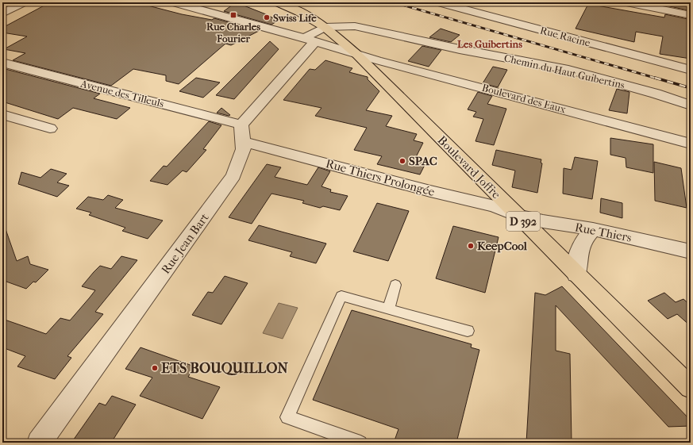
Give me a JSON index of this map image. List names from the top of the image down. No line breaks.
{"streets":{"main road":["Boulevard Joffre","D 392"],"street":["Rue Racine","Chemin du Haut Guibertins","Avenue des Tilleuls","Boulevard des Eaux","Rue Thiers Prolongée","Rue Thiers","Rue Jean Bart"]},"crossings":[["Chemin du Haut Guibertins","Boulevard Joffre"],["Avenue des Tilleuls","Rue Jean Bart"],["Boulevard des Eaux","Boulevard Joffre"],["Boulevard Joffre","Rue Thiers Prolongée"],["Boulevard Joffre","Rue Thiers"],["Rue Thiers Prolongée","Rue Thiers"],["Rue Thiers Prolongée","Rue Jean Bart"]],"districts":["Les Guibertins"],"places":{"transit":["Rue Charles Fourier"],"other":["Swiss Life","SPAC","KeepCool","ETS BOUQUILLON"]}}
